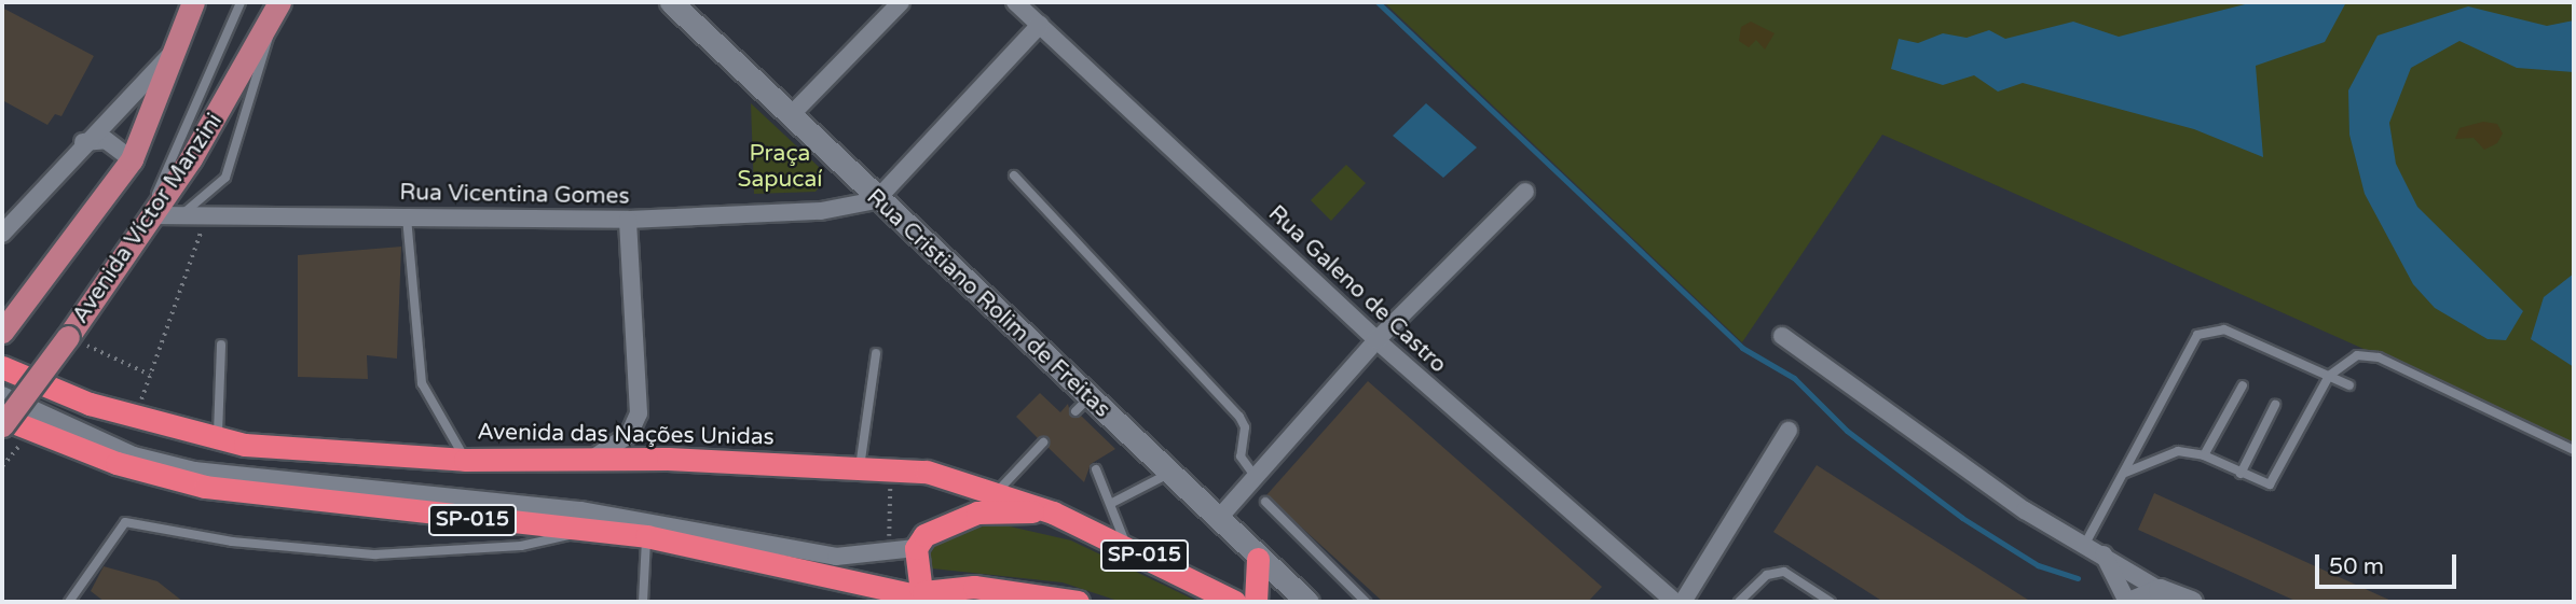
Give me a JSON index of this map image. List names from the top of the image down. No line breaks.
{"streets":{"highway":["Avenida das Nações Unidas","SP-015"],"main road":["Avenida Víctor Manzini"],"street":["Rua Vicentina Gomes","Rua Galeno de Castro","Rua Cristiano Rolim de Freitas"]},"crossings":[["Rua Vicentina Gomes","Avenida Víctor Manzini"],["Rua Vicentina Gomes","Rua Cristiano Rolim de Freitas"]],"parks":["Praça Sapucaí"],"scale_bar":"50 m"}
